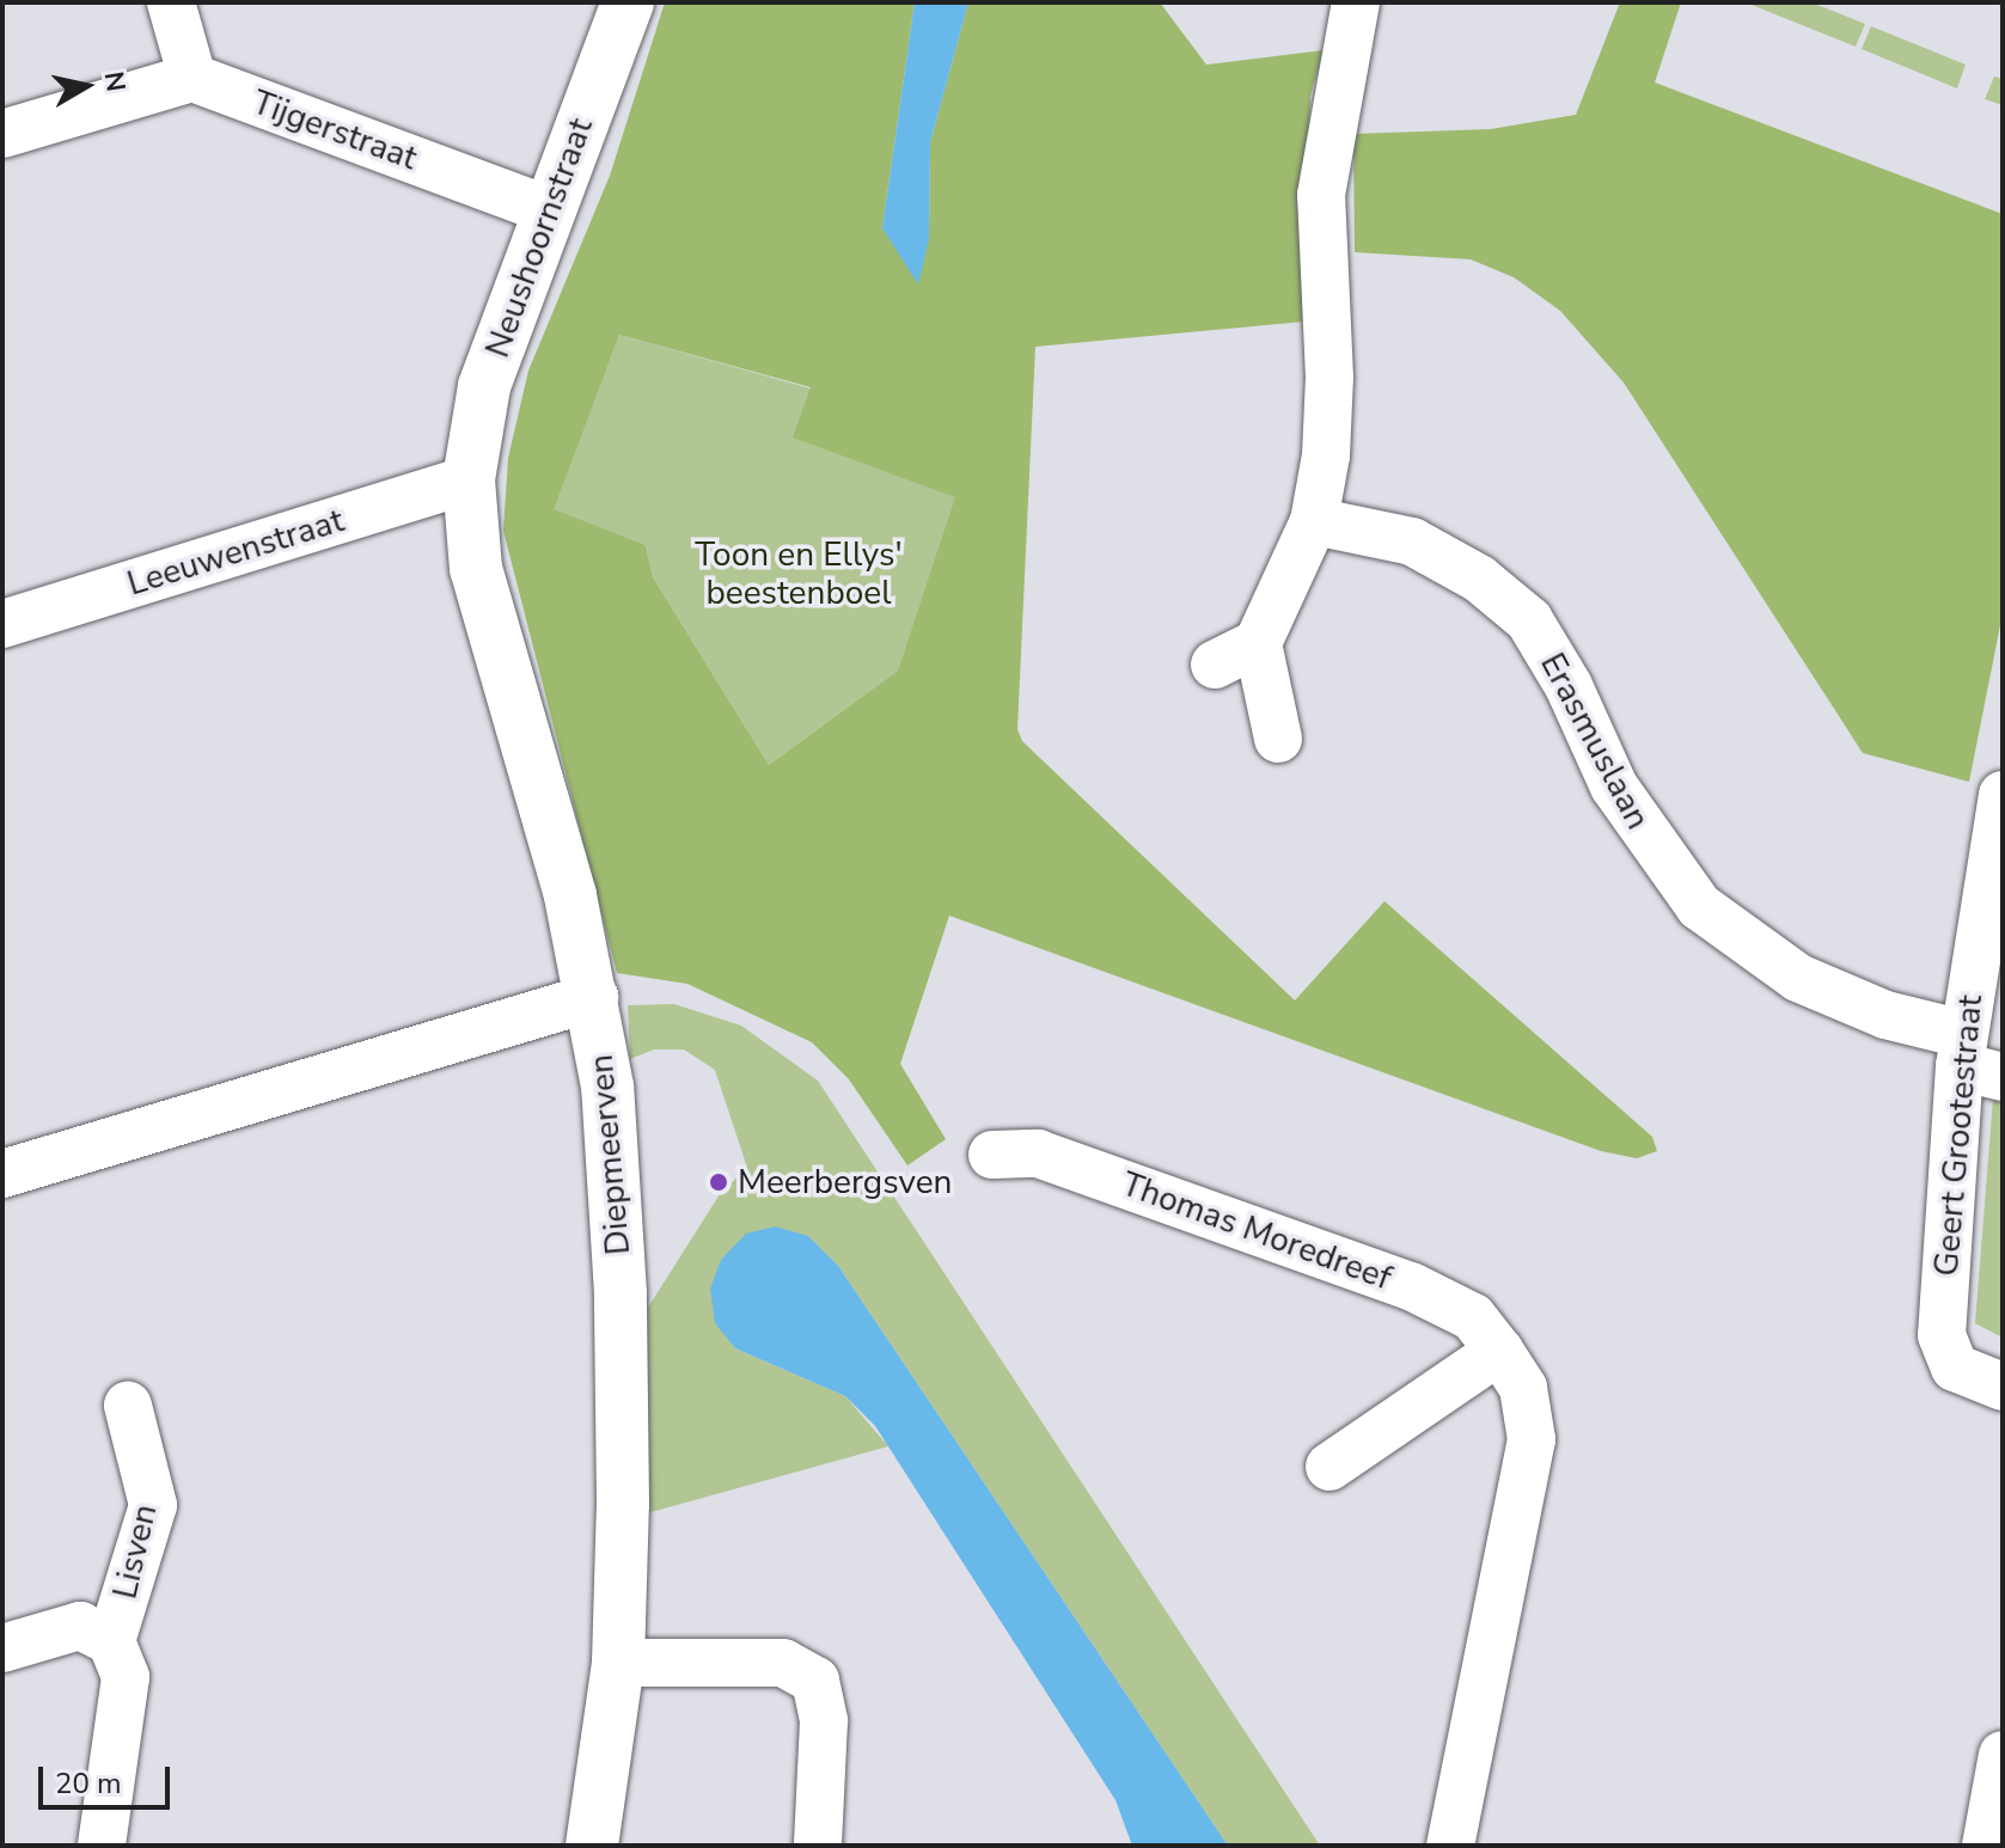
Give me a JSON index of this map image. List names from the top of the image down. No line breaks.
{"streets":{"street":["Tijgerstraat","Neushoornstraat","Leeuwenstraat","Erasmuslaan","Geert Grootestraat","Diepmeerven","Thomas Moredreef","Lisven"]},"crossings":[["Tijgerstraat","Neushoornstraat"],["Neushoornstraat","Leeuwenstraat"],["Neushoornstraat","Diepmeerven"],["Leeuwenstraat","Diepmeerven"],["Erasmuslaan","Geert Grootestraat"]],"parks":["Toon en Ellys' beestenboel"],"places":["Meerbergsven"],"scale_bar":"20 m","north":"right"}
